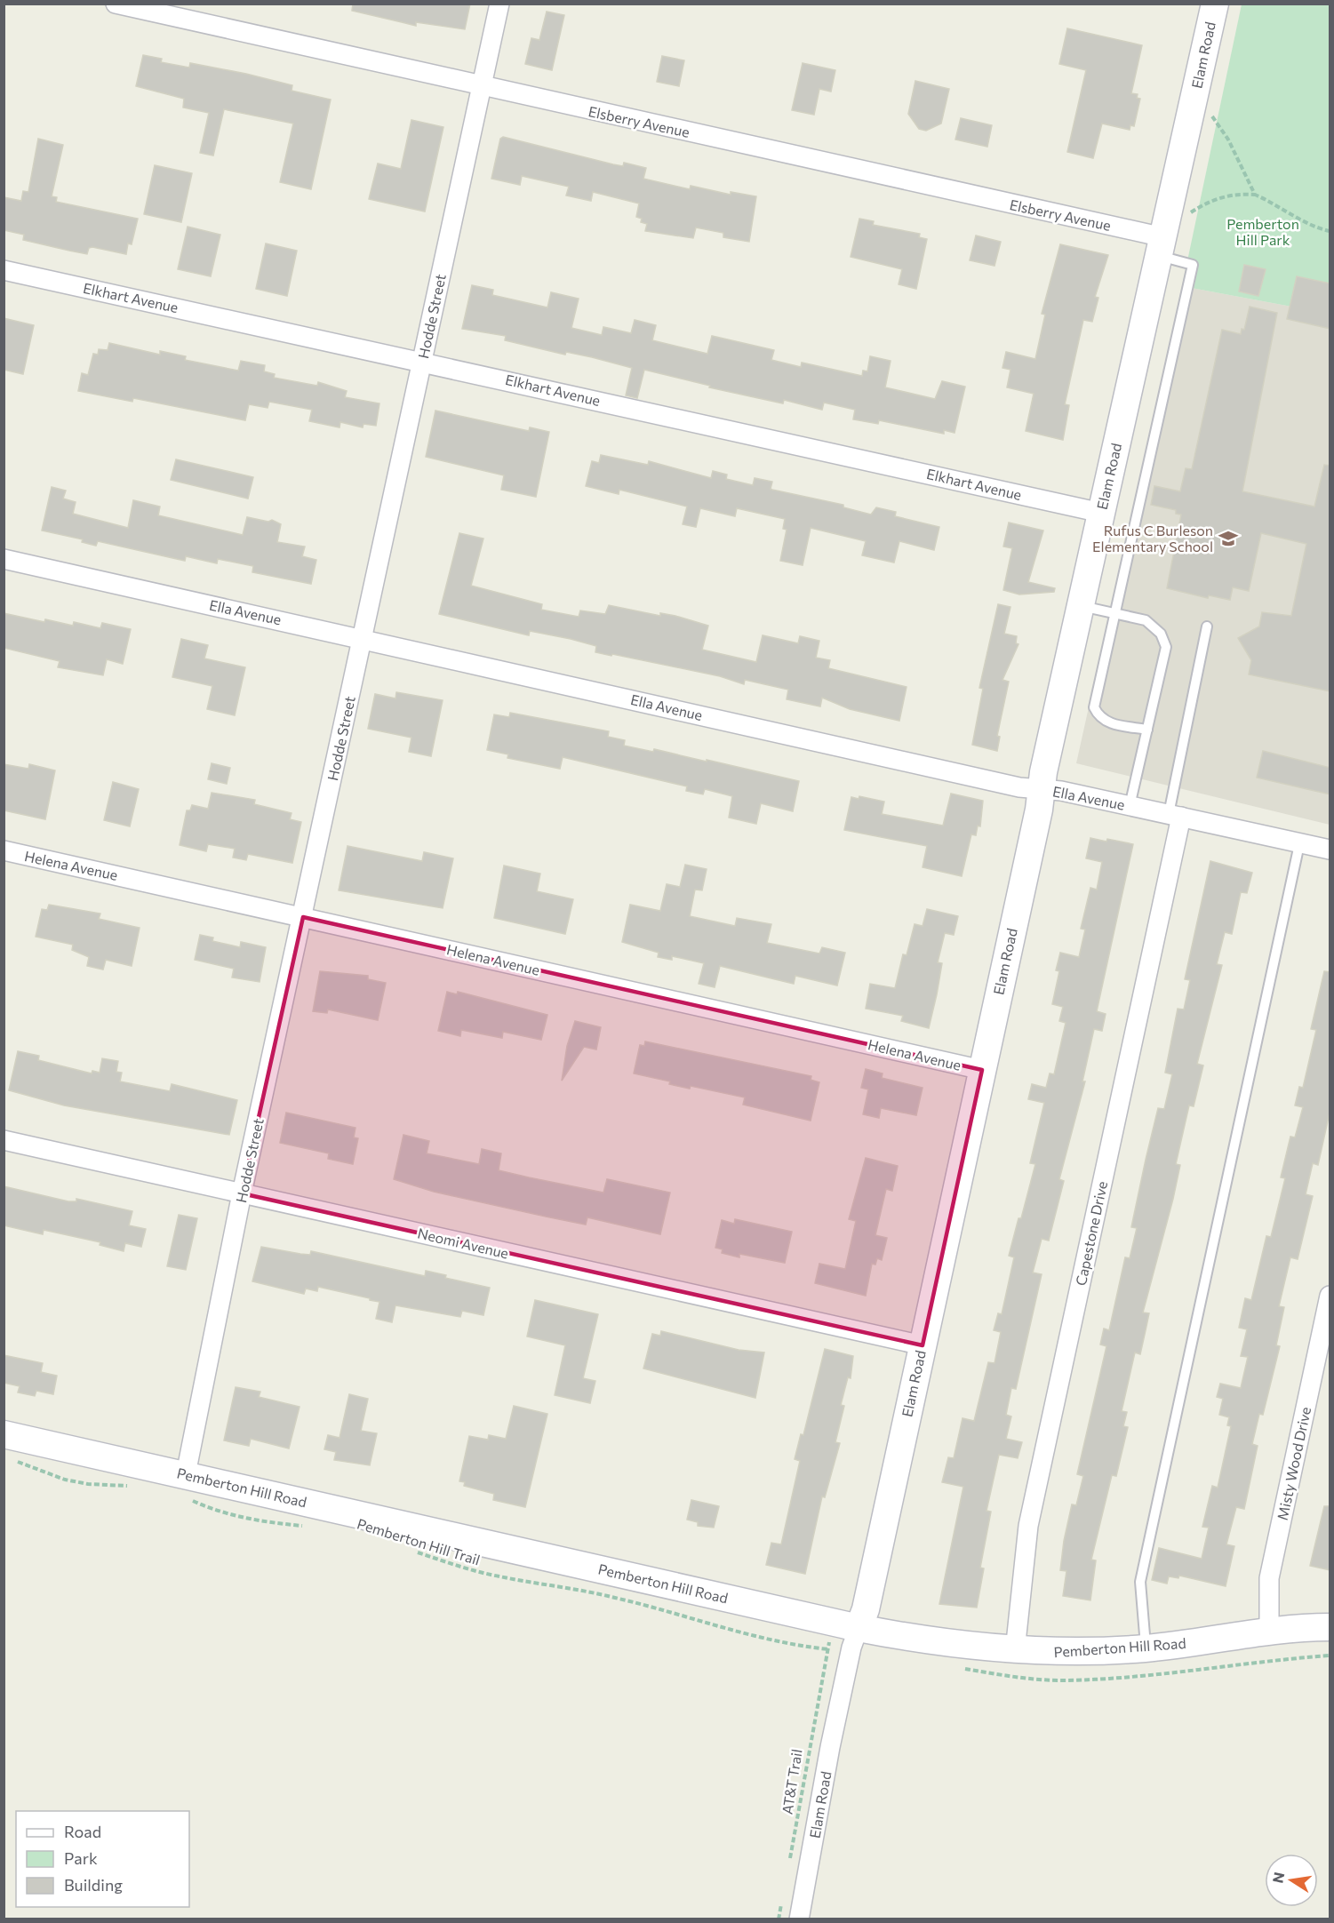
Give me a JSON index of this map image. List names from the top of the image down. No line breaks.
{"streets":{"street":["Elam Road","Elsberry Avenue","Elkhart Avenue","Hodde Street","Ella Avenue","Helena Avenue","Capestone Drive","Neomi Avenue","Misty Wood Drive","Pemberton Hill Road"],"path":["Pemberton Hill Trail","AT&T Trail"]},"crossings":[["Elam Road","Elsberry Avenue"],["Elam Road","Elkhart Avenue"],["Elam Road","Ella Avenue"],["Elam Road","Helena Avenue"],["Elam Road","Neomi Avenue"],["Elam Road","Pemberton Hill Road"],["Elsberry Avenue","Hodde Street"],["Elkhart Avenue","Hodde Street"],["Hodde Street","Ella Avenue"],["Hodde Street","Helena Avenue"],["Hodde Street","Neomi Avenue"],["Hodde Street","Pemberton Hill Road"],["Ella Avenue","Capestone Drive"],["Capestone Drive","Pemberton Hill Road"],["Misty Wood Drive","Pemberton Hill Road"],["Pemberton Hill Trail","AT&T Trail"]],"parks":["Pemberton Hill Park"],"places":{"school or university":["Rufus C Burleson Elementary School"]},"legend":["Road","Park","Building"],"north":"left"}
